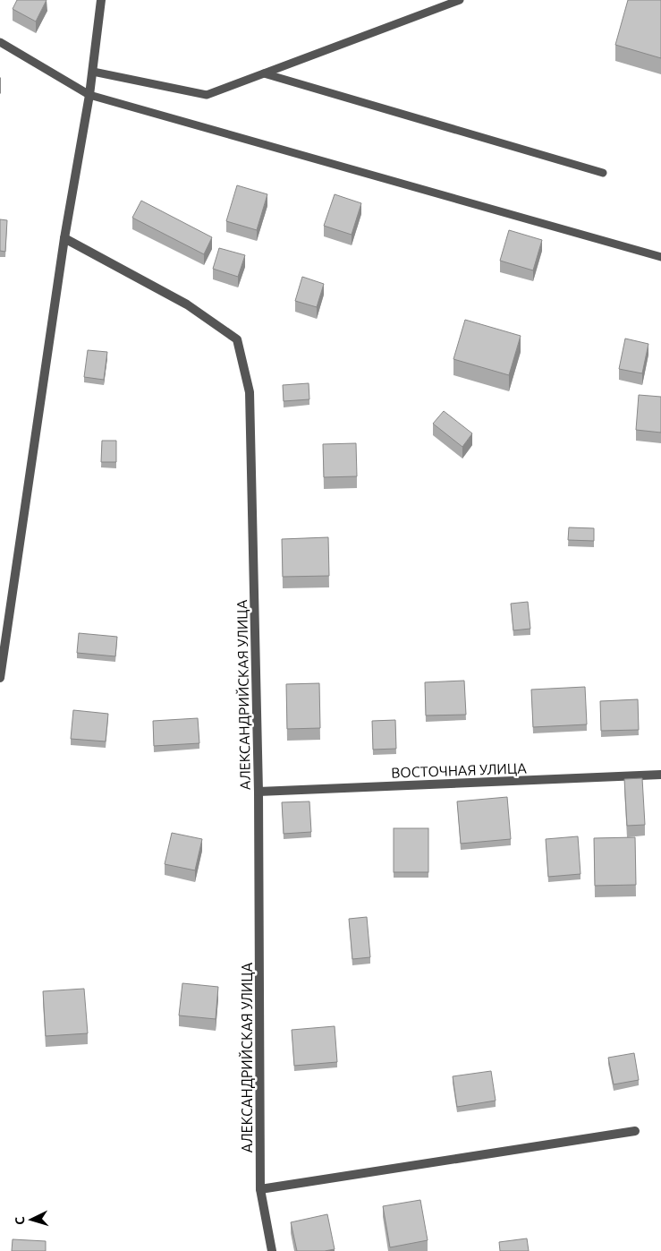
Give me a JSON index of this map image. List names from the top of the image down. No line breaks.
{"streets":{"street":["АЛЕКСАНДРИЙСКАЯ УЛИЦА","ВОСТОЧНАЯ УЛИЦА"]},"crossings":[["АЛЕКСАНДРИЙСКАЯ УЛИЦА","ВОСТОЧНАЯ УЛИЦА"]],"north":"left"}
